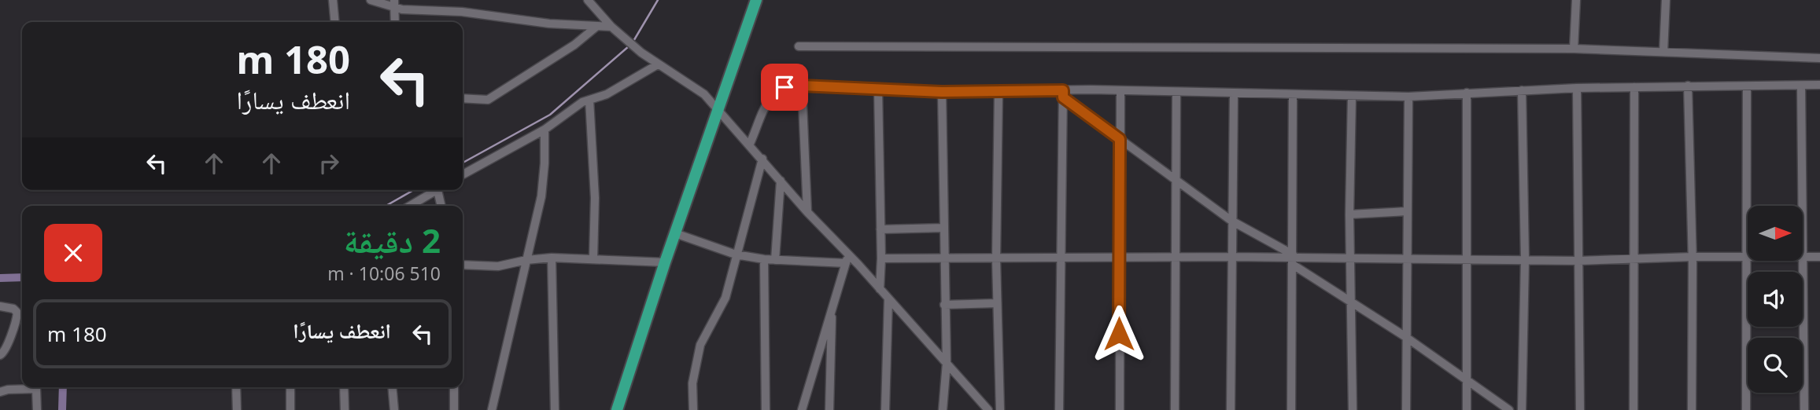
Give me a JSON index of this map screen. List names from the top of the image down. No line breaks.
{"north":"right","page":{"turn":["180 m","انعطف يسارًا"],"heading":["2 دقيقة","510 m · 10:06"],"list":[{"name":"انعطف يسارًا","value":"180 m"}]}}
